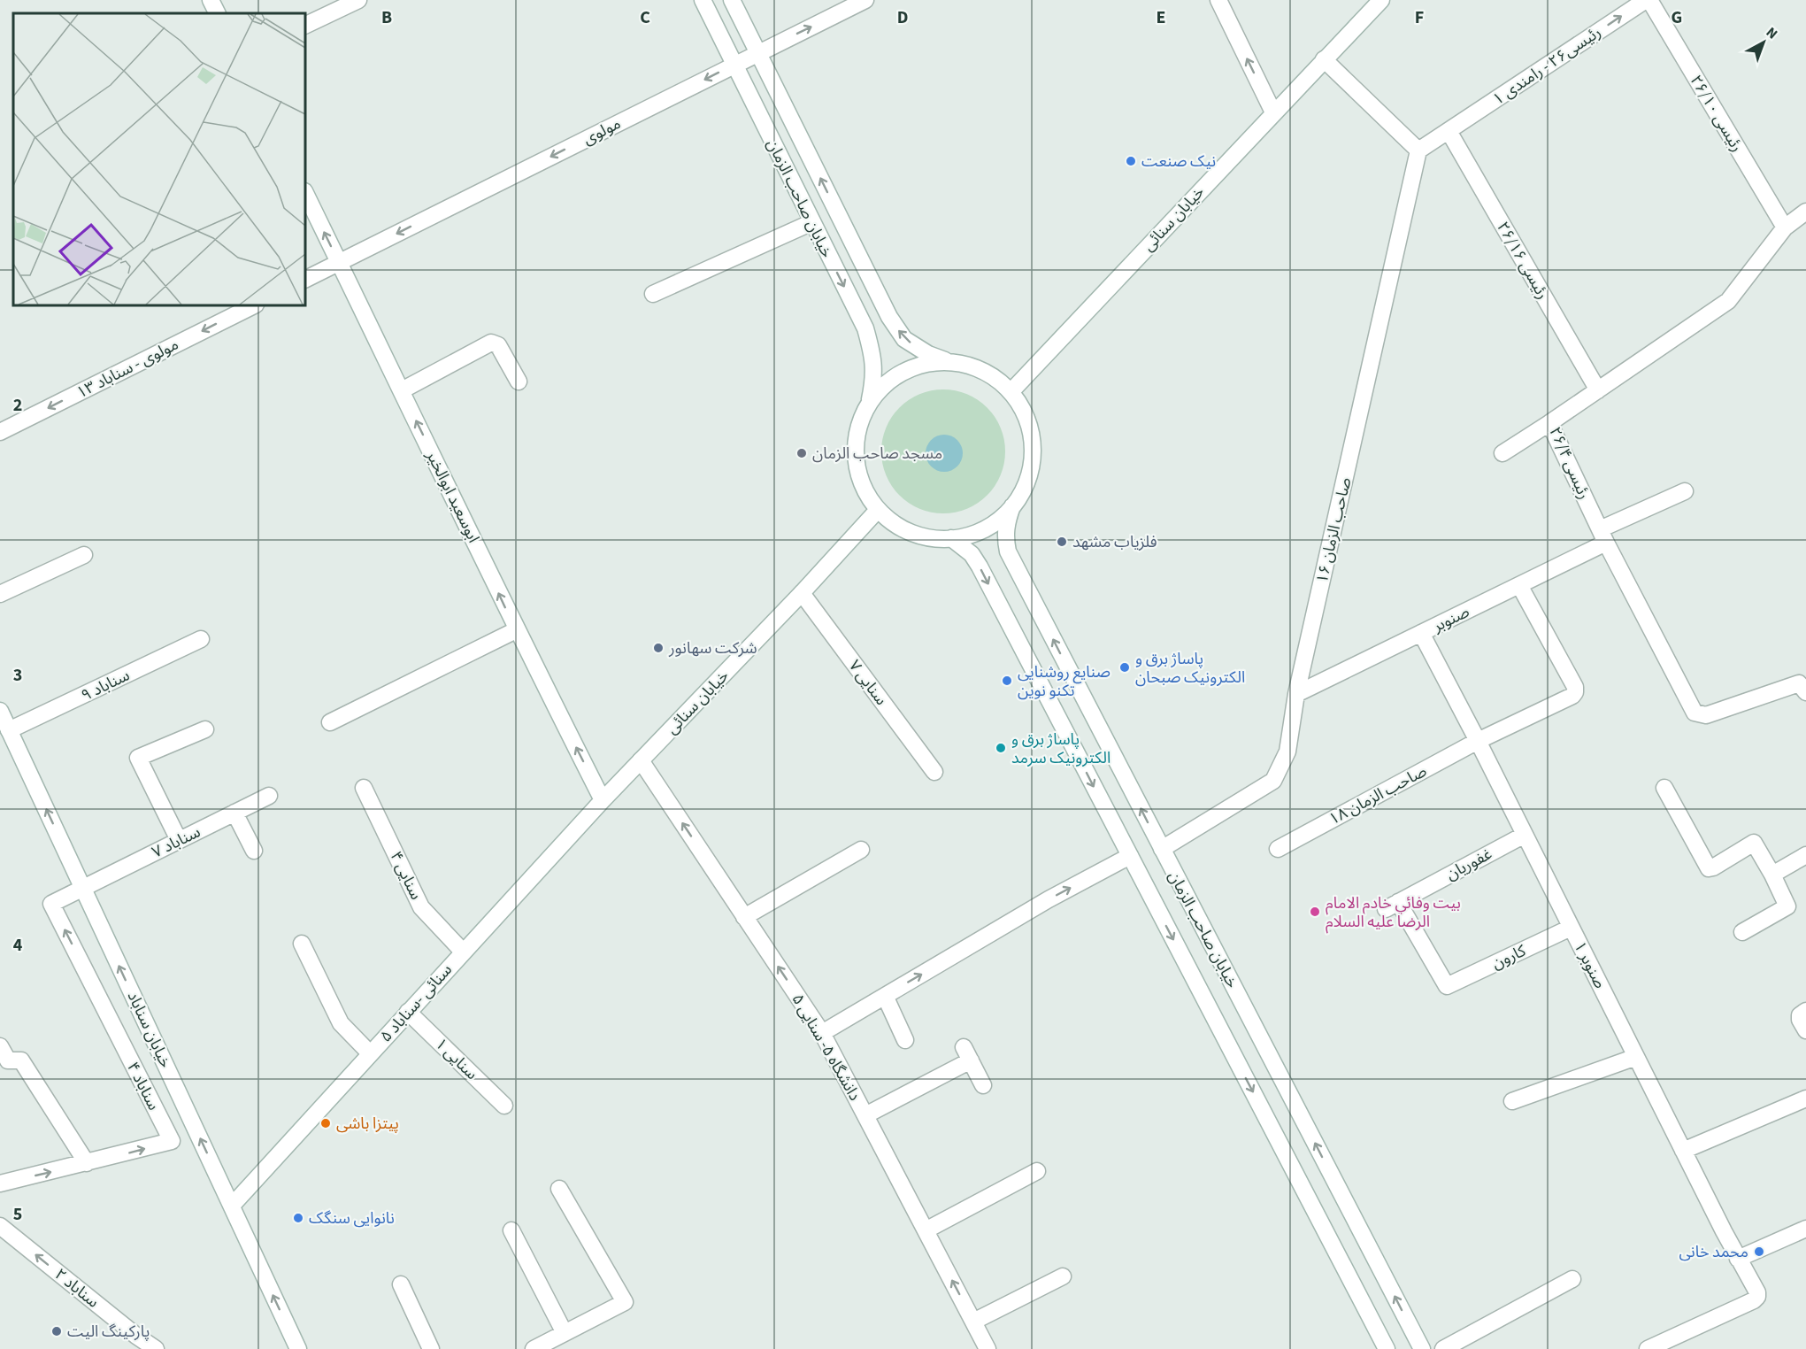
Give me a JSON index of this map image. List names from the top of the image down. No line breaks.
{"streets":{"street":["رئیسی۲۶ - رامندی ۱","رئیسی ۲۶/۱۰","مولوی","خیابان صاحب الزمان","خیابان سنائی","رئیسی ۲۶/۱۶","مولوی - سناباد ۱۳","رئیسی ۲۶/۴","ابوسعید ابوالخیر","صاحب الزمان ۱۶","صنوبر","سنایی ۷","سناباد ۹","صاحب الزمان ۱۸","سناباد ۷","غفوریان","سنایی ۴","کارون","صنوبر ۱","سنائی -سناباد ۵","خیابان سناباد","دانشگاه ۵- سنایی ۵","سنایی ۱","سناباد ۴","سناباد ۲"]},"crossings":[["رئیسی۲۶ - رامندی ۱","رئیسی ۲۶/۱۰"],["رئیسی۲۶ - رامندی ۱","رئیسی ۲۶/۱۶"],["رئیسی۲۶ - رامندی ۱","صاحب الزمان ۱۶"],["رئیسی ۲۶/۱۰","رئیسی ۲۶/۴"],["مولوی","خیابان صاحب الزمان"],["مولوی","ابوسعید ابوالخیر"],["خیابان صاحب الزمان","خیابان سنائی"],["خیابان صاحب الزمان","صاحب الزمان ۱۶"],["خیابان سنائی","ابوسعید ابوالخیر"],["خیابان سنائی","سنایی ۷"],["خیابان سنائی","سنائی -سناباد ۵"],["خیابان سنائی","دانشگاه ۵- سنایی ۵"],["رئیسی ۲۶/۱۶","رئیسی ۲۶/۴"],["رئیسی ۲۶/۴","صنوبر"],["ابوسعید ابوالخیر","سنائی -سناباد ۵"],["صاحب الزمان ۱۶","صنوبر"],["صنوبر","صاحب الزمان ۱۸"],["صنوبر","صنوبر ۱"],["سناباد ۹","خیابان سناباد"],["صاحب الزمان ۱۸","صنوبر ۱"],["سناباد ۷","خیابان سناباد"],["سناباد ۷","سناباد ۴"],["غفوریان","کارون"],["غفوریان","صنوبر ۱"],["سنایی ۴","سنائی -سناباد ۵"],["کارون","صنوبر ۱"],["سنائی -سناباد ۵","خیابان سناباد"],["سنائی -سناباد ۵","سنایی ۱"],["خیابان سناباد","سناباد ۴"]],"one_way":["رئیسی۲۶ - رامندی ۱","مولوی - سناباد ۱۳","ابوسعید ابوالخیر","خیابان سناباد","دانشگاه ۵- سنایی ۵","سناباد ۲"],"places":["نیک صنعت","مسجد صاحب الزمان","فلزیاب مشهد","شرکت سهانور","پاساژ برق و الکترونیک صبحان","صنایع روشنایی تکنو نوین","پاساژ برق و الکترونیک سرمد","بيت وفائي خادم الامام الرضا عليه السلام","پیتزا باشی","نانوایی سنگک","محمد خانی","پارکینگ الیت"],"north":"top right","grid":{"columns":["B","C","D","E","F","G"],"rows":["2","3","4","5"]}}
